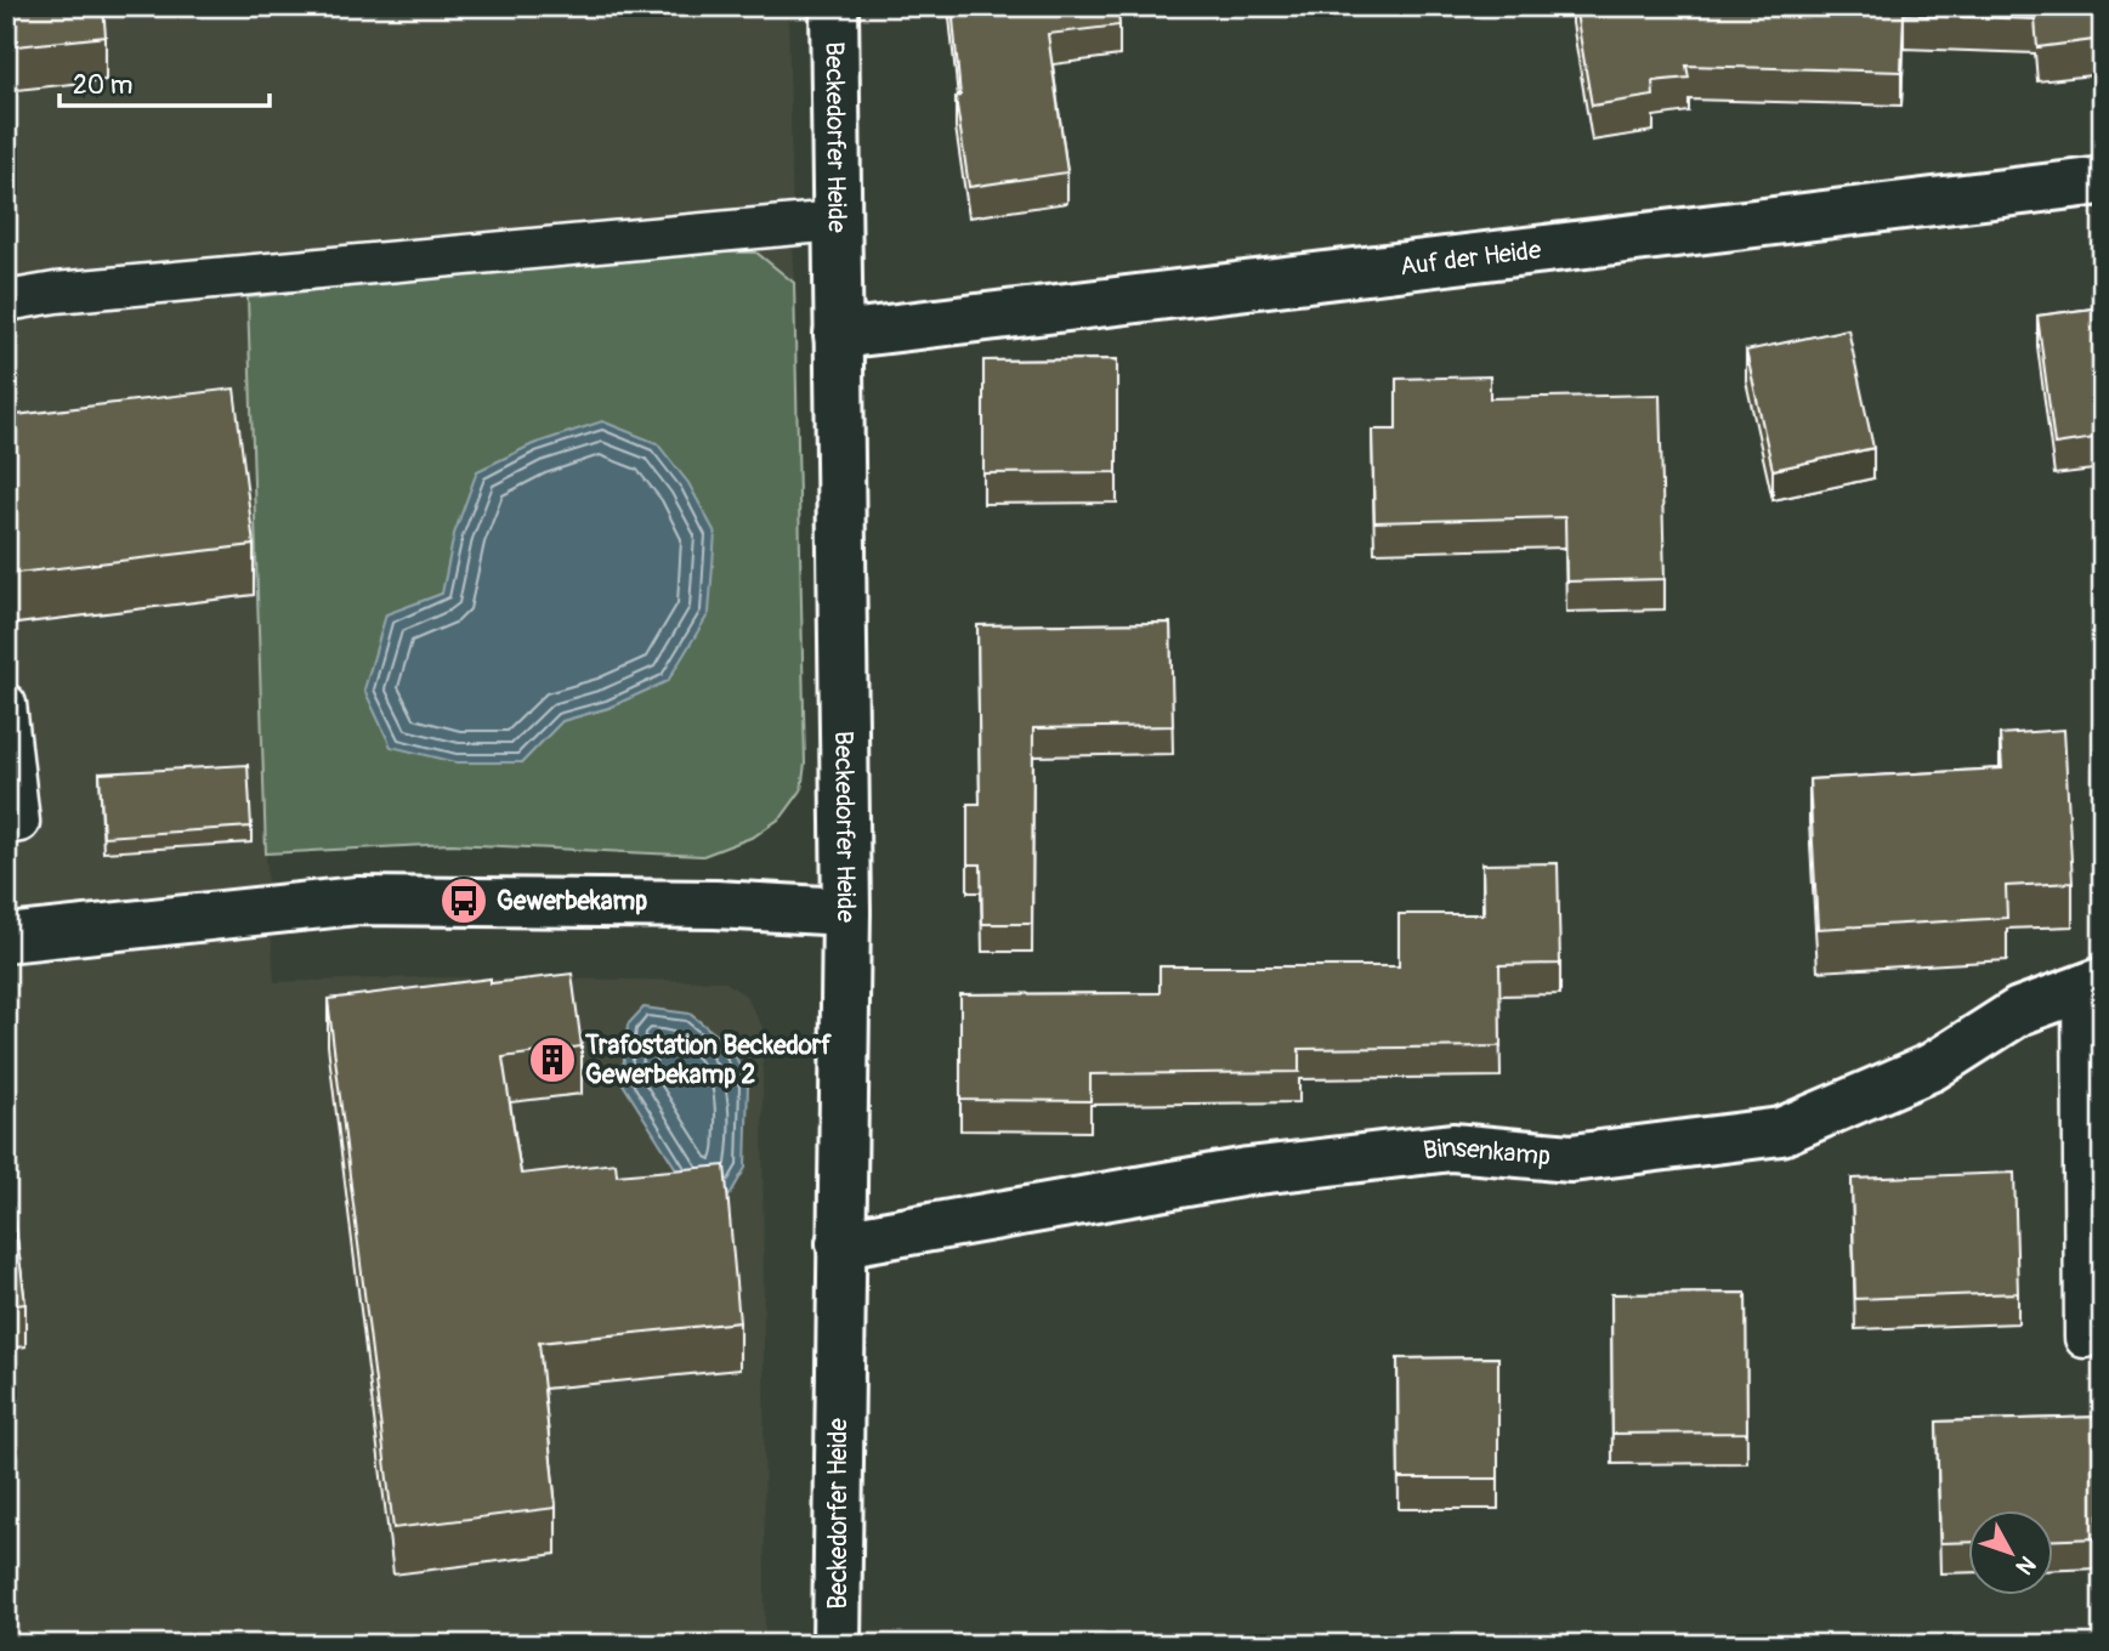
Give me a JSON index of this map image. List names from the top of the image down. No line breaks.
{"streets":{"street":["Beckedorfer Heide","Auf der Heide","Binsenkamp"]},"crossings":[["Beckedorfer Heide","Auf der Heide"],["Beckedorfer Heide","Binsenkamp"]],"places":{"bus stop":["Gewerbekamp"],"building":["Trafostation Beckedorf Gewerbekamp 2"]},"scale_bar":"20 m","north":"bottom right"}
